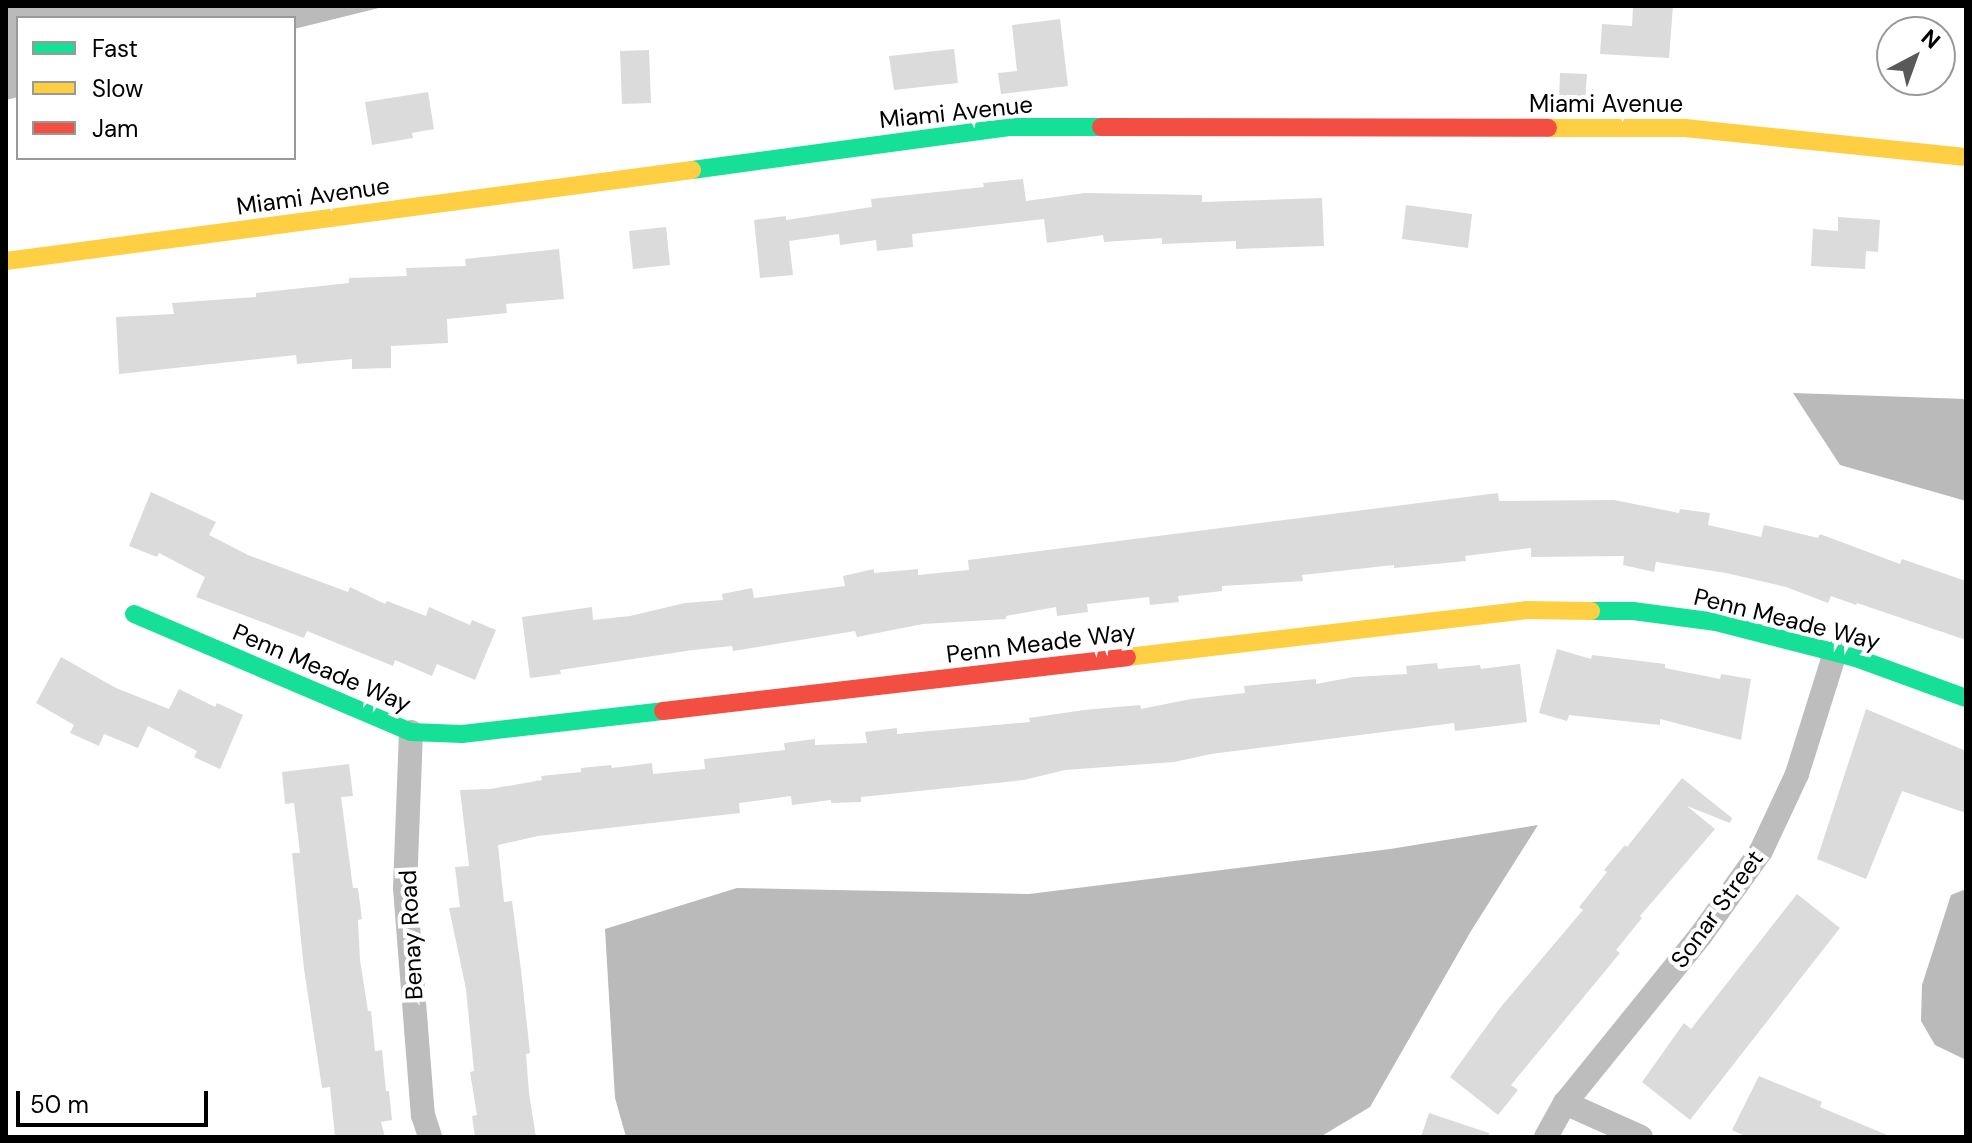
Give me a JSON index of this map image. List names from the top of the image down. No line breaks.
{"streets":{"street":["Miami Avenue","Penn Meade Way","Sonar Street","Benay Road"]},"crossings":[["Penn Meade Way","Sonar Street"],["Penn Meade Way","Benay Road"]],"legend":["Fast","Slow","Jam"],"scale_bar":"50 m","north":"top right"}
